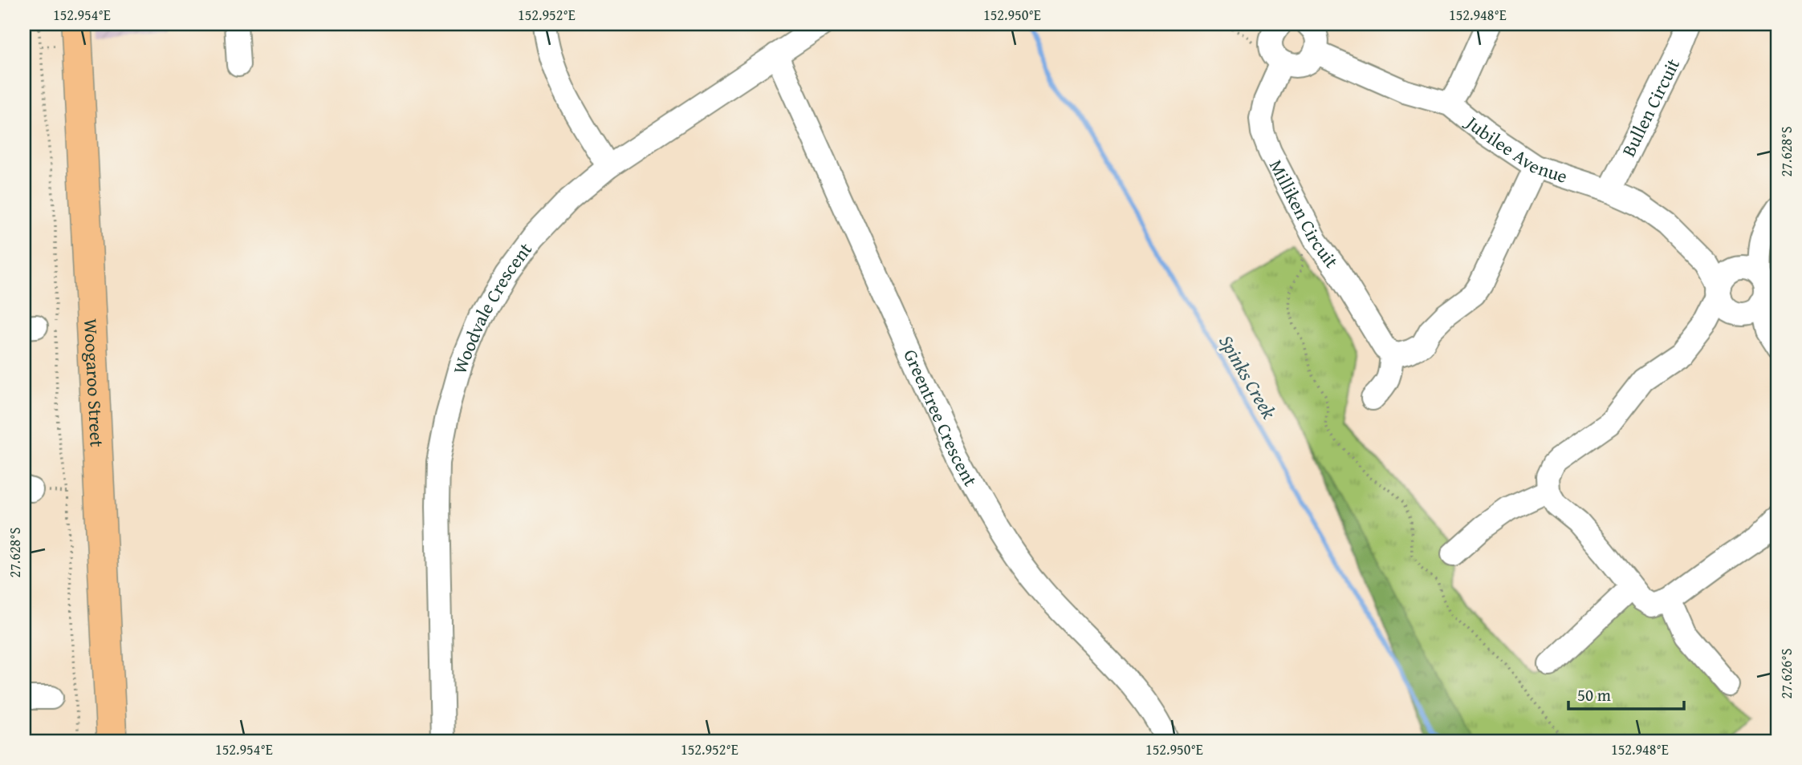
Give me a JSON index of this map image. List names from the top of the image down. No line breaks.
{"streets":{"main road":["Woogaroo Street"],"street":["Bullen Circuit","Jubilee Avenue","Milliken Circuit","Woodvale Crescent","Greentree Crescent"]},"crossings":[["Bullen Circuit","Jubilee Avenue"],["Woodvale Crescent","Greentree Crescent"]],"water":["Spinks Creek"],"scale_bar":"50 m","coordinates":["152.954°E","152.952°E","152.950°E","152.948°E","27.628°S","27.626°S"]}
